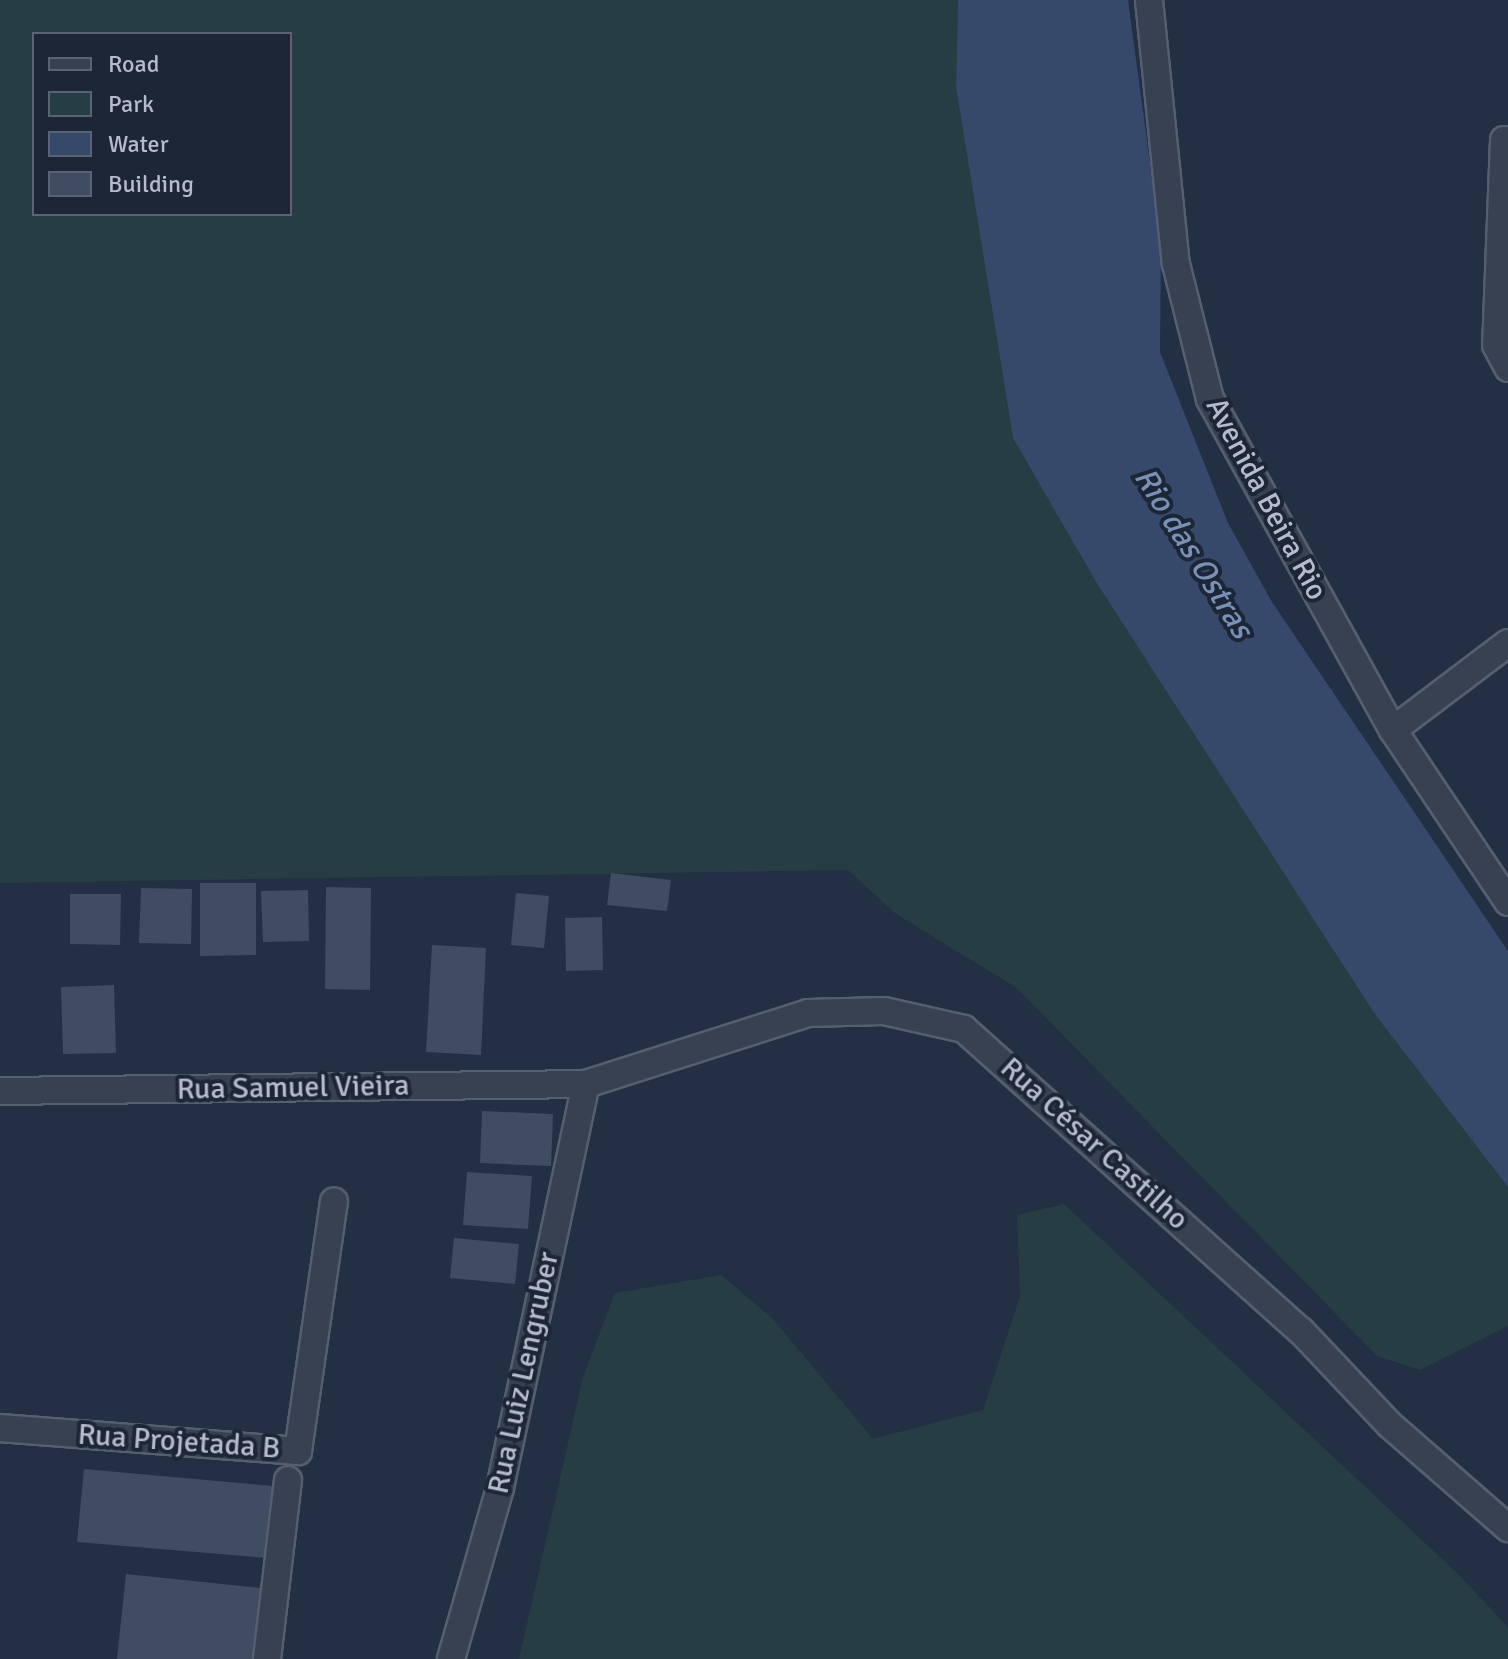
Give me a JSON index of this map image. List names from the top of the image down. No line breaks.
{"streets":{"street":["Avenida Beira Rio","Rua Samuel Vieira","Rua César Castilho","Rua Luiz Lengruber","Rua Projetada B"]},"crossings":[["Rua Samuel Vieira","Rua César Castilho"],["Rua Samuel Vieira","Rua Luiz Lengruber"],["Rua César Castilho","Rua Luiz Lengruber"]],"water":["Rio das Ostras"],"legend":["Road","Park","Water","Building"]}
